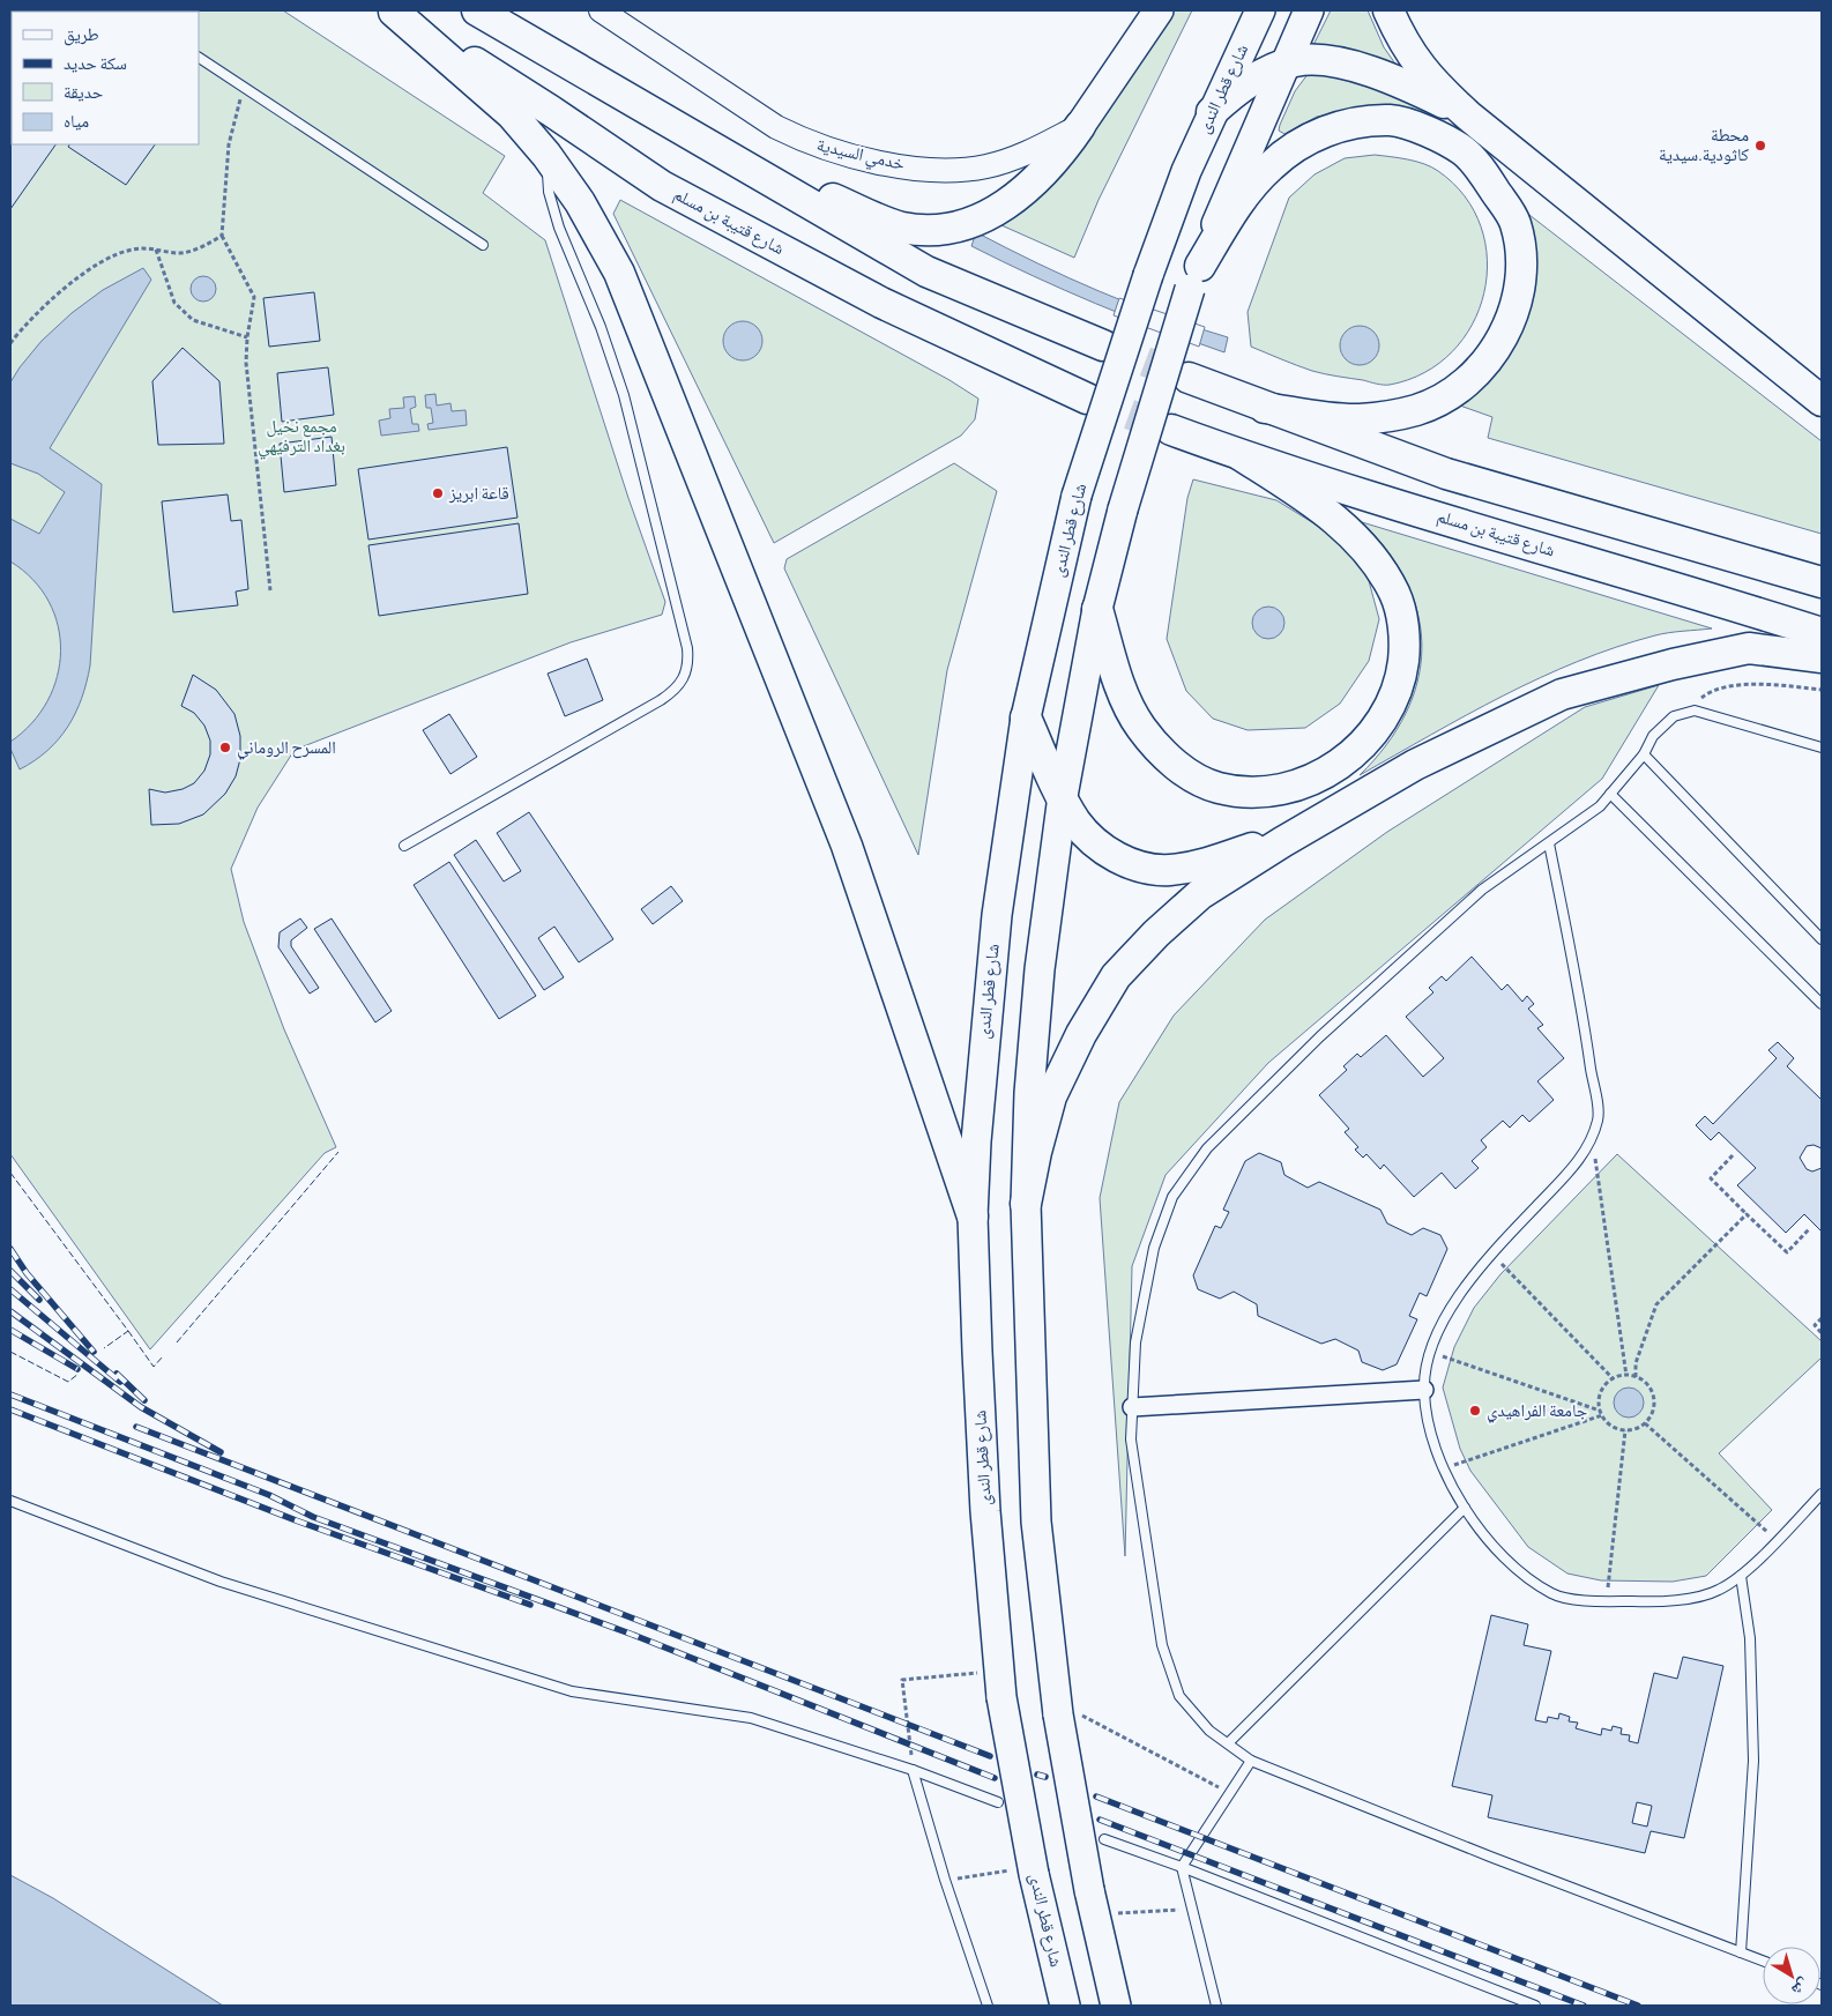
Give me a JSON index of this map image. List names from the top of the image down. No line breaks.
{"streets":{"highway":["شارع قتيبة بن مسلم"],"main road":["شارع قطر الندى"],"street":["خدمي السيدية"]},"parks":["مجمع نخيل بغداد الترفيهي"],"places":["محطة كاثودية.سيدية","قاعة ابريز","المسرح الروماني","جامعة الفراهيدي"],"legend":["طريق","سكة حديد","حديقة","مياه"],"north":"bottom right"}
